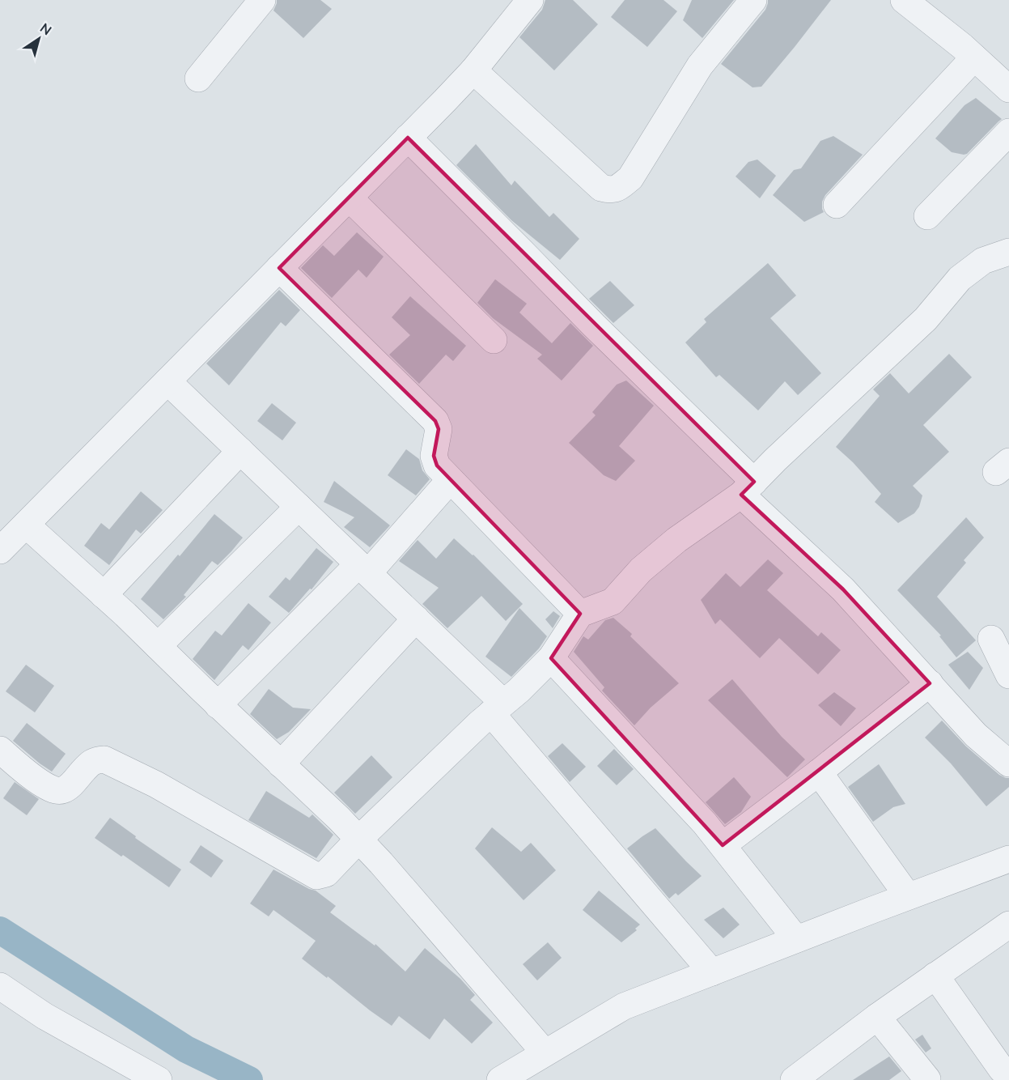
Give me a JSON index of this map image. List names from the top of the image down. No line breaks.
{"north":"top right"}
